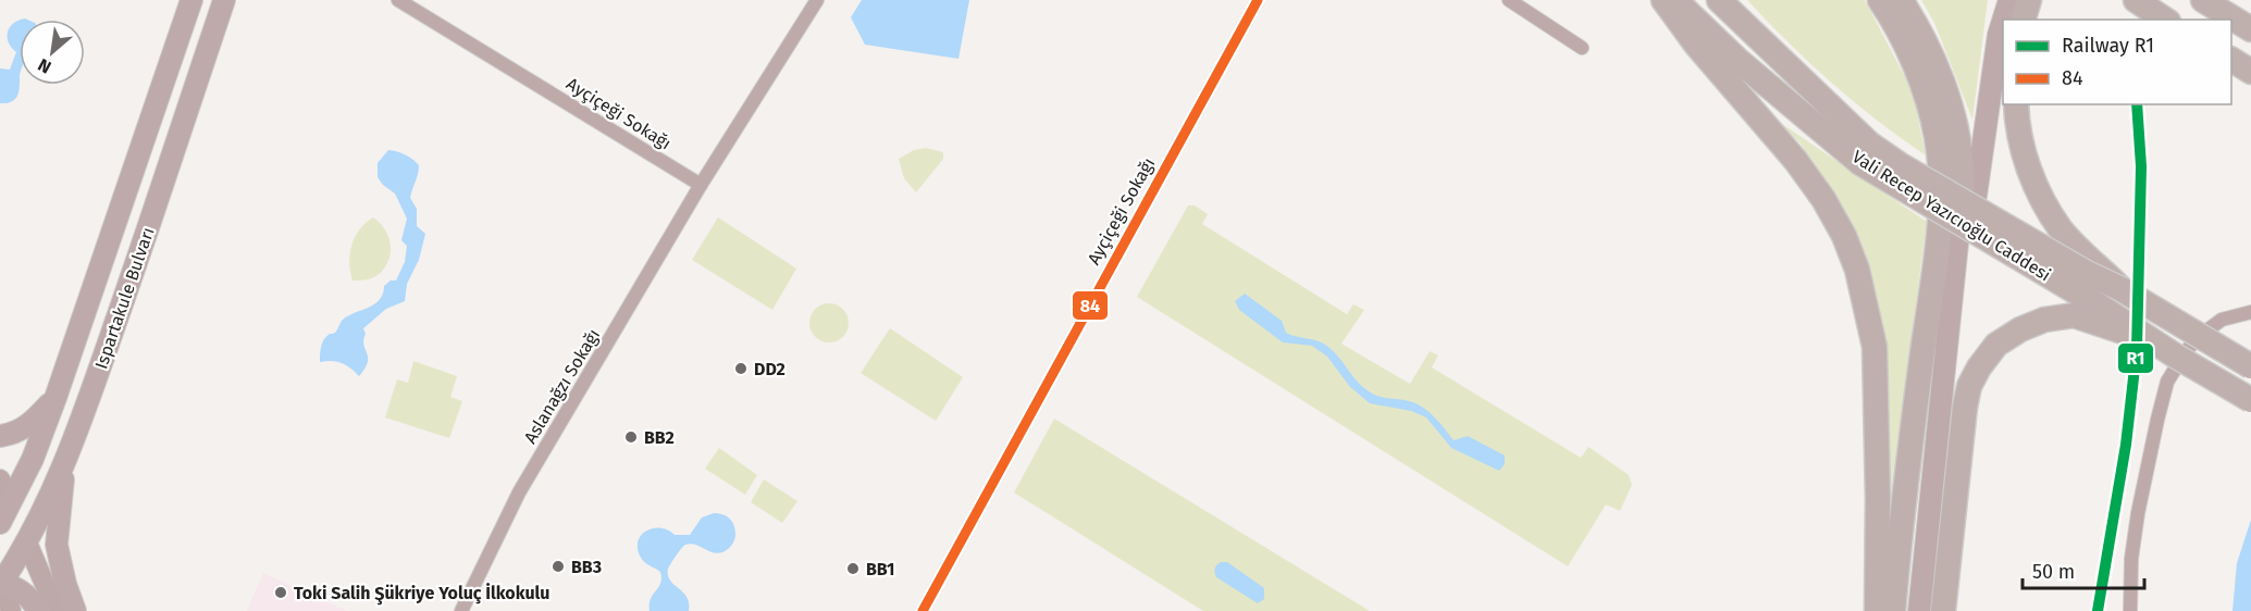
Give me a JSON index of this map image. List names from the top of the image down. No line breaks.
{"streets":{"highway":["Vali Recep Yazıcıoğlu Caddesi"],"main road":["Ispartakule Bulvarı"],"street":["Ayçiçeği Sokağı","Aslanağzı Sokağı"]},"crossings":[["Ayçiçeği Sokağı","Aslanağzı Sokağı"]],"places":["DD2","BB2","BB3","BB1","Toki Salih Şükriye Yoluç İlkokulu"],"lines":["transit line 84","rail line R1"],"legend":["Railway R1","84"],"scale_bar":"50 m","north":"bottom left"}
